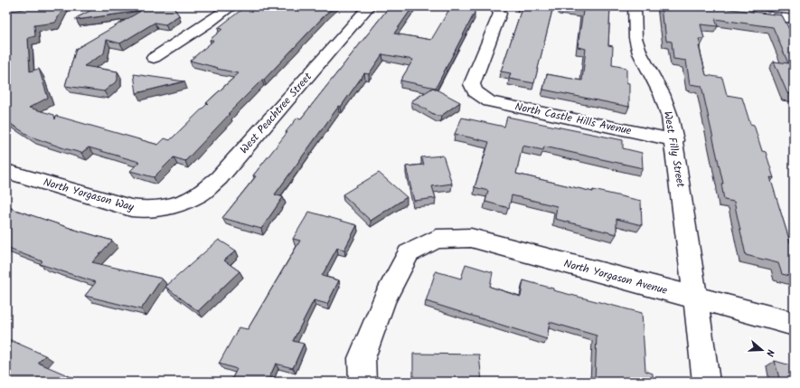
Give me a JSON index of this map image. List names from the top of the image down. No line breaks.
{"streets":{"street":["West Peachtree Street","North Castle Hills Avenue","West Filly Street","North Yorgason Way","North Yorgason Avenue"]},"crossings":[["West Peachtree Street","North Yorgason Way"],["North Castle Hills Avenue","West Filly Street"],["West Filly Street","North Yorgason Avenue"]],"north":"right"}
